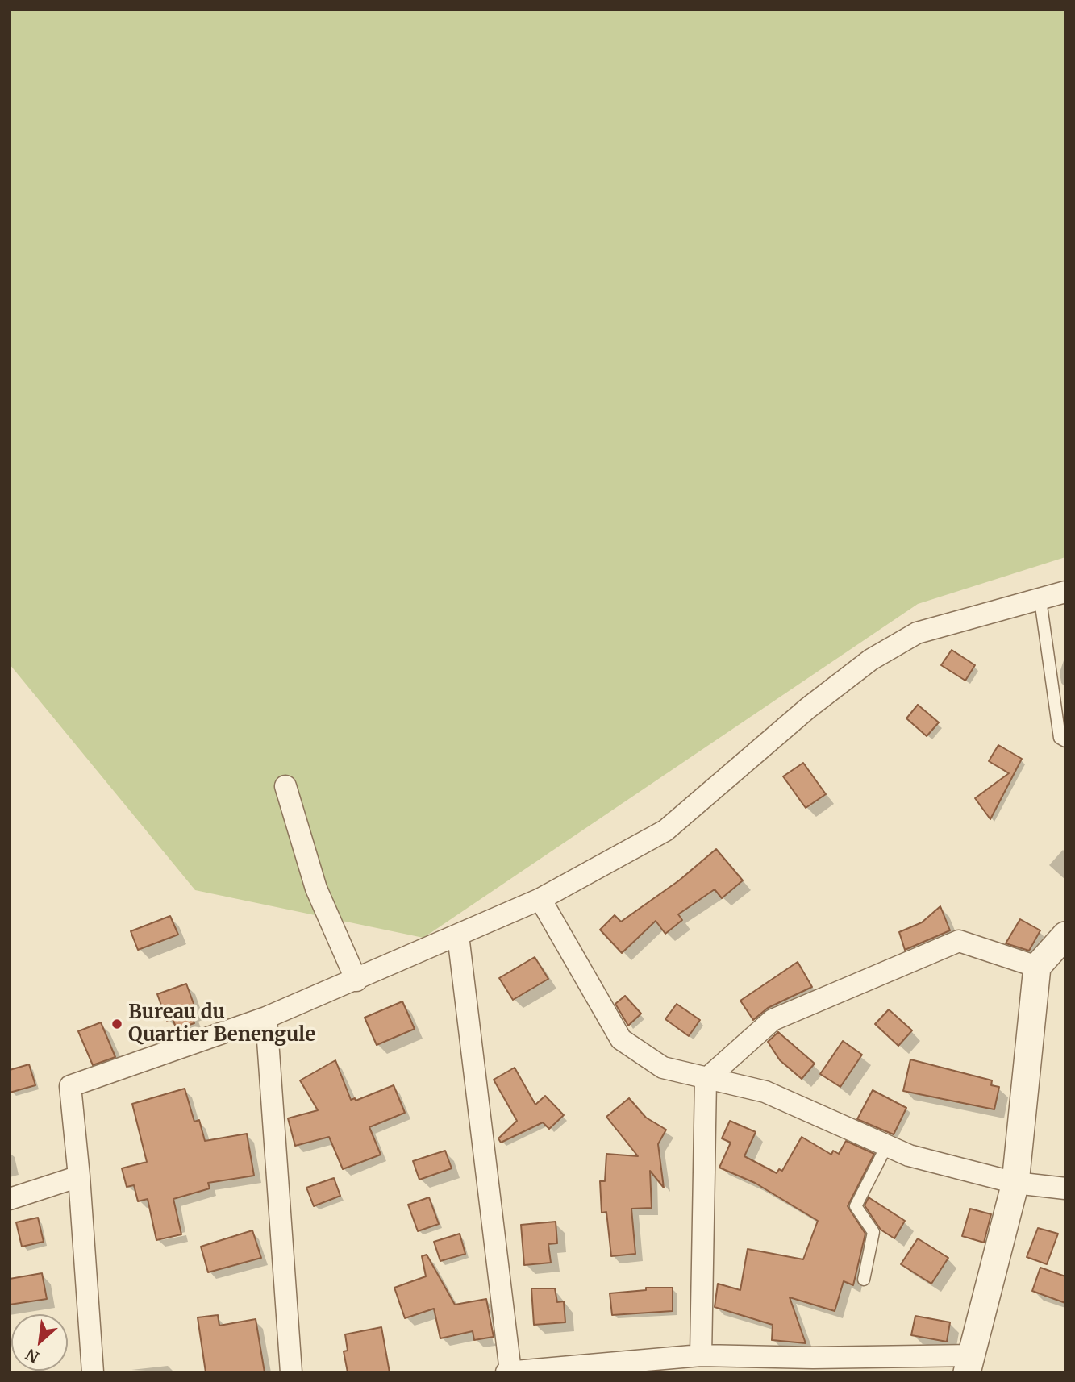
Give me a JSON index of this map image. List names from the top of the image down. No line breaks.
{"places":["Bureau du Quartier Benengule"],"north":"bottom left"}
